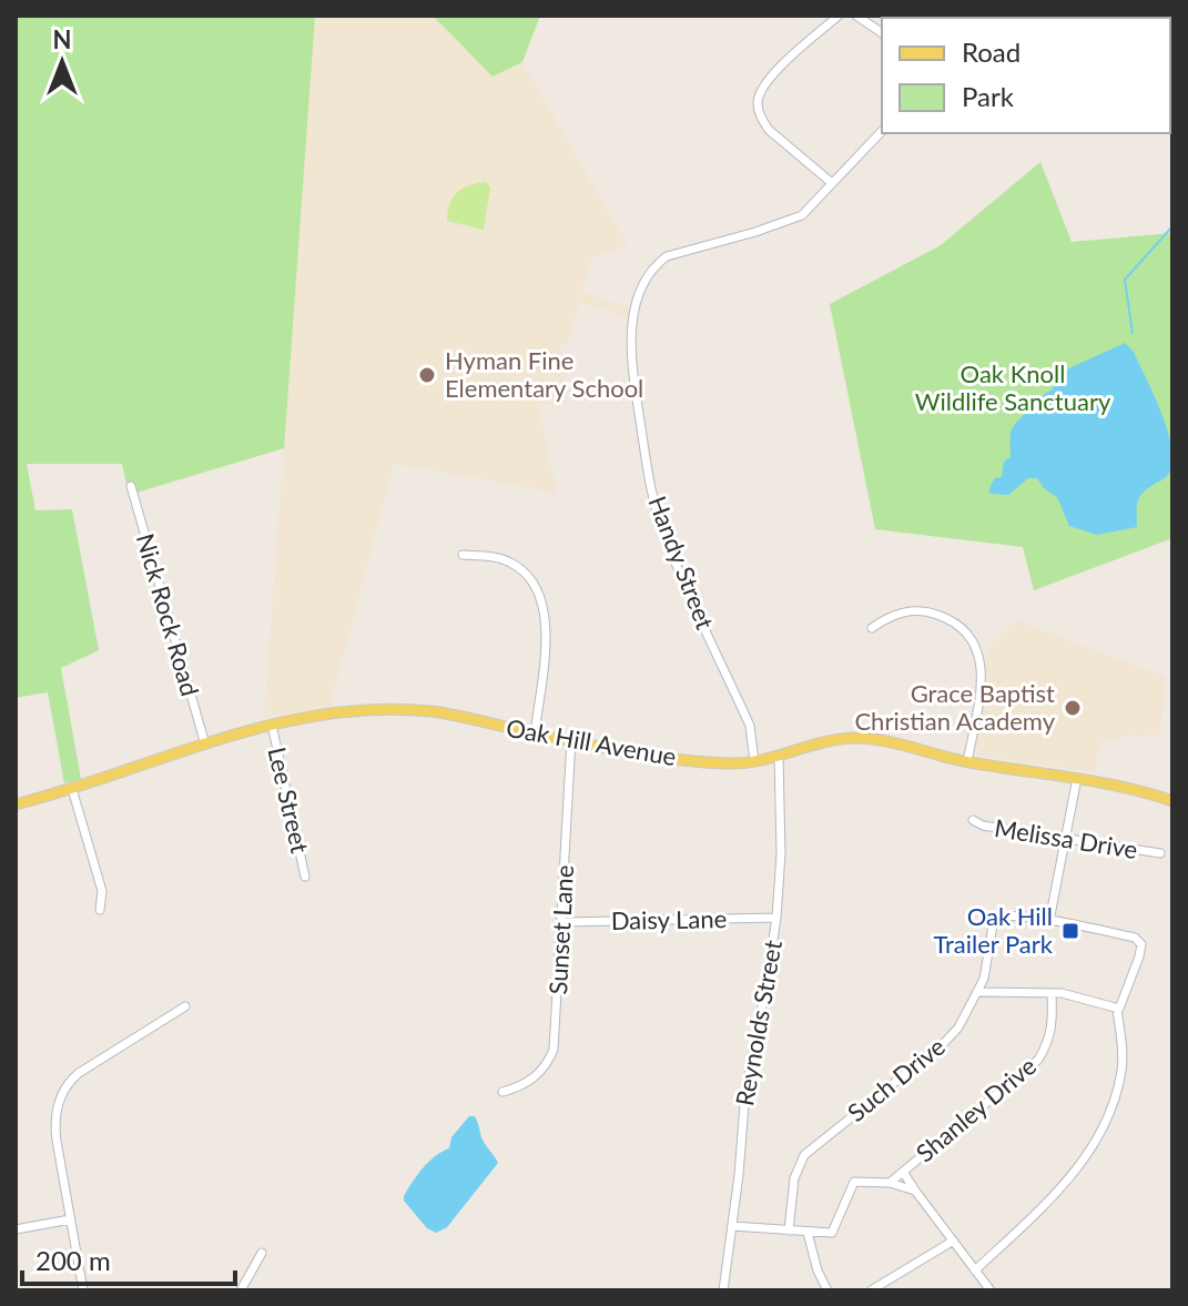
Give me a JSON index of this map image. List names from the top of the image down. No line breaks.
{"streets":{"main road":["Oak Hill Avenue"],"street":["Handy Street","Nick Rock Road","Lee Street","Melissa Drive","Daisy Lane","Sunset Lane","Reynolds Street","Such Drive","Shanley Drive"]},"crossings":[["Handy Street","Oak Hill Avenue"],["Nick Rock Road","Oak Hill Avenue"],["Oak Hill Avenue","Lee Street"],["Oak Hill Avenue","Sunset Lane"],["Oak Hill Avenue","Reynolds Street"],["Daisy Lane","Sunset Lane"],["Daisy Lane","Reynolds Street"]],"parks":["Oak Knoll Wildlife Sanctuary"],"places":{"other":["Hyman Fine Elementary School","Grace Baptist Christian Academy"],"transit":["Oak Hill Trailer Park"]},"legend":["Road","Park"],"scale_bar":"200 m","north":"top"}
